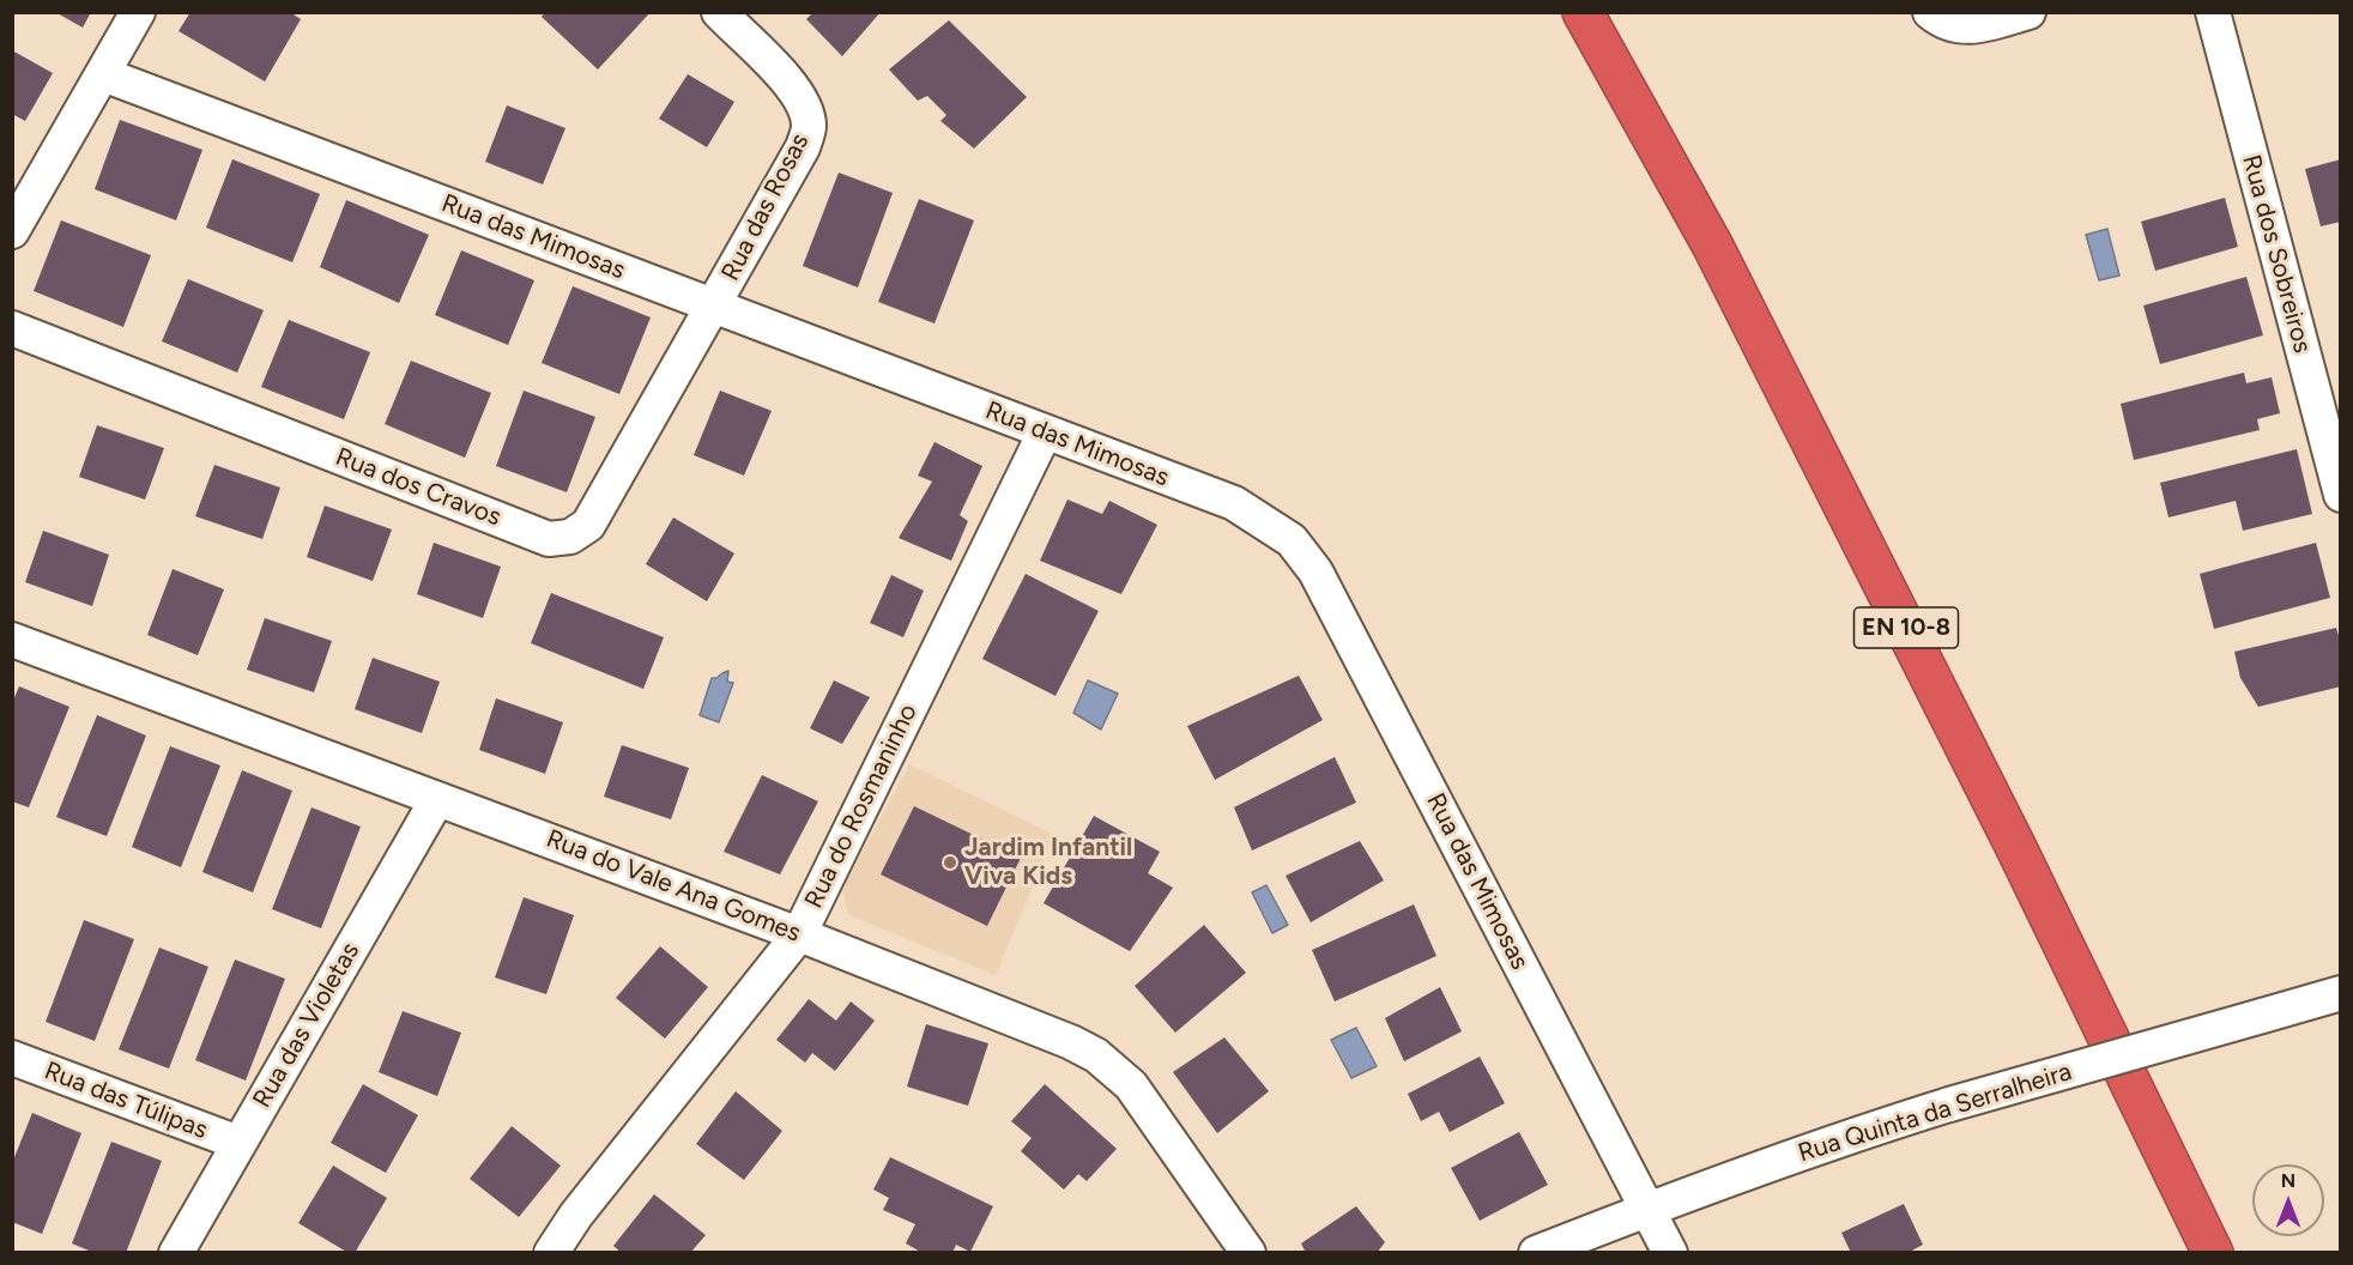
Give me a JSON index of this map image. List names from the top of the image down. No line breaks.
{"streets":{"highway":["EN 10-8"],"street":["Rua das Rosas","Rua das Mimosas","Rua dos Sobreiros","Rua dos Cravos","Rua do Rosmaninho","Rua do Vale Ana Gomes","Rua das Violetas","Rua das Túlipas","Rua Quinta da Serralheira"]},"crossings":[["Rua das Rosas","Rua das Mimosas"],["Rua das Rosas","Rua dos Cravos"],["Rua das Mimosas","Rua dos Cravos"],["Rua das Mimosas","Rua do Rosmaninho"],["Rua das Mimosas","Rua Quinta da Serralheira"],["Rua do Rosmaninho","Rua do Vale Ana Gomes"],["Rua do Vale Ana Gomes","Rua das Violetas"],["Rua das Violetas","Rua das Túlipas"]],"places":["Jardim Infantil Viva Kids"],"north":"top"}
